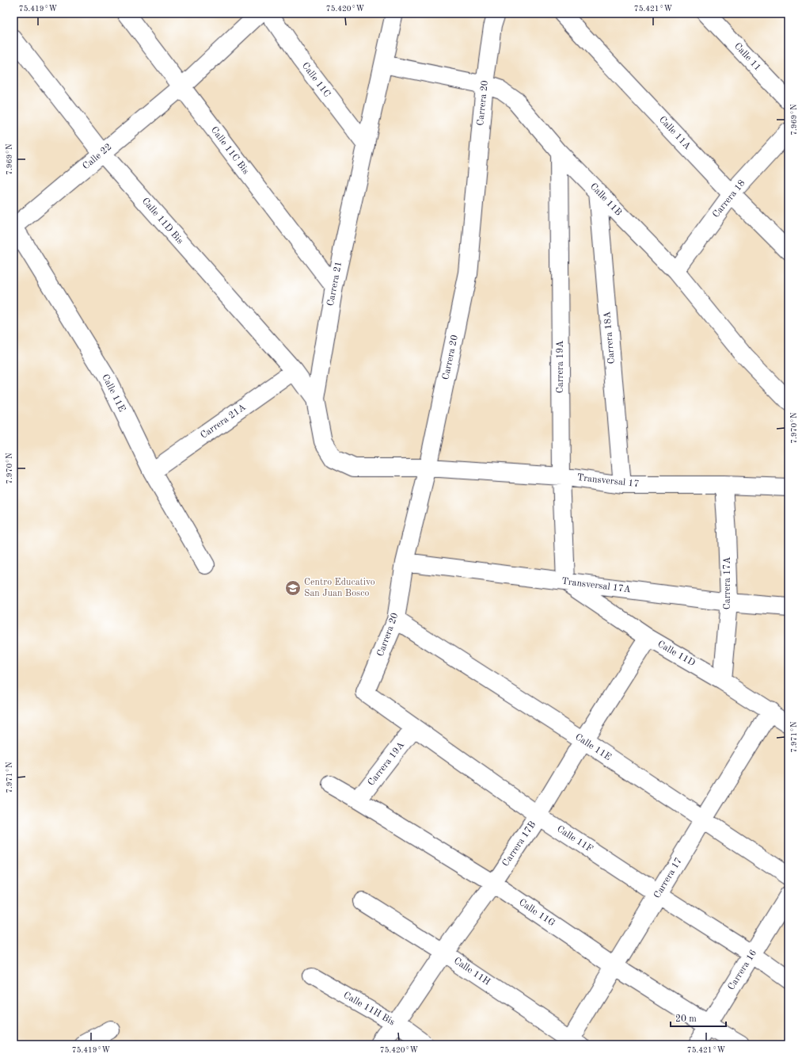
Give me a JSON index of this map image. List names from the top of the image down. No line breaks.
{"streets":{"street":["Calle 11","Calle 11C","Carrera 20","Calle 11A","Calle 11C Bis","Calle 22","Carrera 18","Calle 11B","Calle 11D Bis","Carrera 21","Carrera 18A","Carrera 19A","Calle 11E","Carrera 21A","Transversal 17","Carrera 17A","Transversal 17A","Calle 11D","Calle 11F","Carrera 17B","Carrera 17","Calle 11G","Carrera 16","Calle 11H","Calle 11H Bis"]},"crossings":[["Calle 11C","Carrera 21"],["Carrera 20","Calle 11B"],["Carrera 20","Carrera 21"],["Carrera 20","Calle 11E"],["Carrera 20","Transversal 17"],["Carrera 20","Transversal 17A"],["Carrera 20","Calle 11F"],["Calle 11A","Carrera 18"],["Calle 11C Bis","Calle 22"],["Calle 11C Bis","Carrera 21"],["Calle 22","Calle 11D Bis"],["Calle 22","Calle 11E"],["Carrera 18","Calle 11B"],["Calle 11B","Carrera 21"],["Calle 11B","Carrera 18A"],["Calle 11B","Carrera 19A"],["Calle 11D Bis","Carrera 21"],["Calle 11D Bis","Carrera 21A"],["Carrera 21","Transversal 17"],["Carrera 18A","Transversal 17"],["Carrera 19A","Transversal 17"],["Carrera 19A","Transversal 17A"],["Carrera 19A","Calle 11D"],["Carrera 19A","Calle 11F"],["Carrera 19A","Calle 11G"],["Calle 11E","Carrera 21A"],["Calle 11E","Carrera 17B"],["Calle 11E","Carrera 17"],["Transversal 17","Carrera 17A"],["Carrera 17A","Transversal 17A"],["Carrera 17A","Calle 11D"],["Transversal 17A","Calle 11D"],["Calle 11D","Carrera 17B"],["Calle 11D","Carrera 17"],["Calle 11F","Carrera 17B"],["Calle 11F","Carrera 17"],["Calle 11F","Carrera 16"],["Carrera 17B","Calle 11G"],["Carrera 17B","Calle 11H"],["Carrera 17B","Calle 11H Bis"],["Carrera 17","Calle 11G"],["Carrera 17","Calle 11H"],["Calle 11G","Carrera 16"]],"places":{"school or university":["Centro Educativo San Juan Bosco"]},"scale_bar":"20 m","coordinates":["75.419°W","75.420°W","75.421°W","7.969°N","7.970°N","7.971°N"]}
